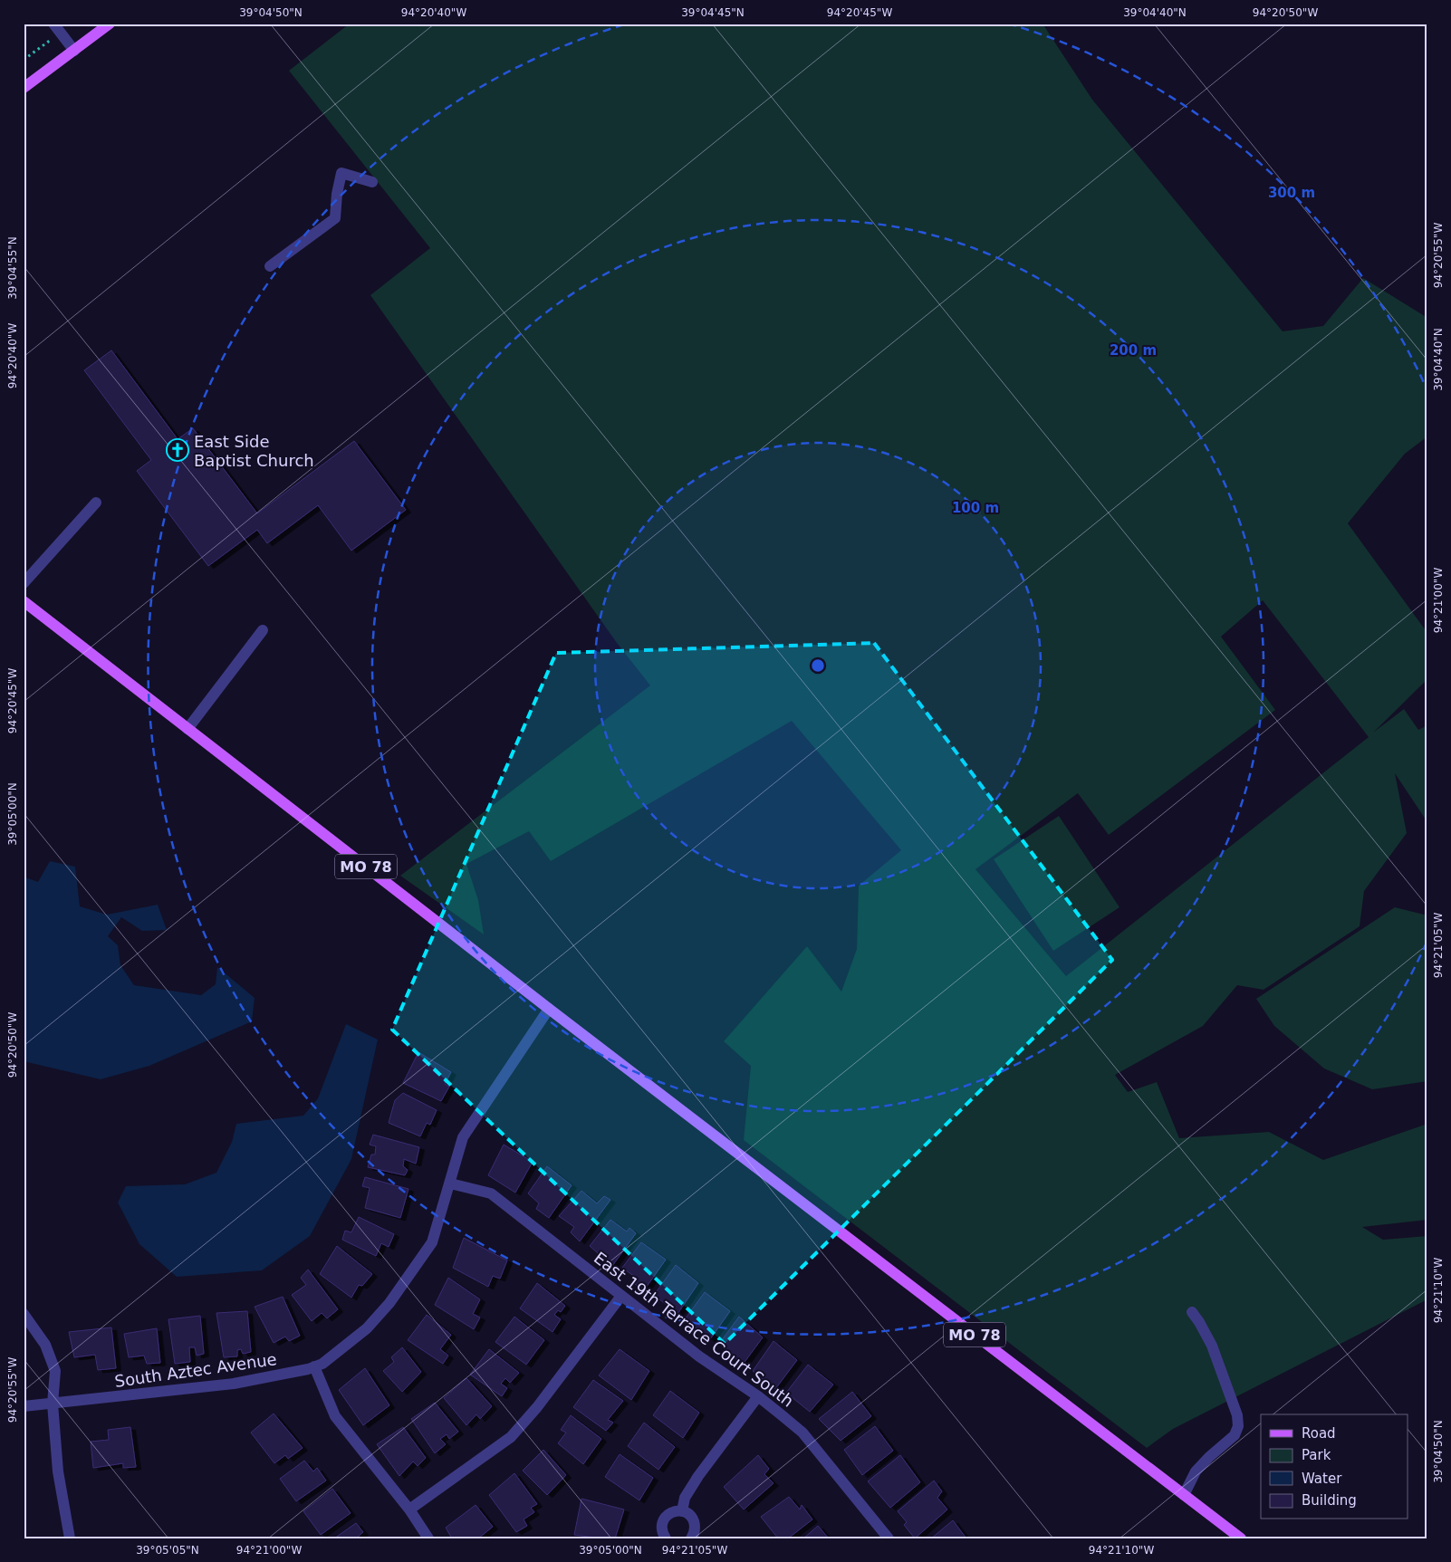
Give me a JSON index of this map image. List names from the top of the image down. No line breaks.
{"streets":{"main road":["MO 78"],"street":["East 19th Terrace Court South","South Aztec Avenue"]},"crossings":[["MO 78","South Aztec Avenue"],["East 19th Terrace Court South","South Aztec Avenue"]],"places":{"church":["East Side Baptist Church"]},"legend":["Road","Park","Water","Building"],"coordinates":["39°04'50\"N","94°20'40\"W","39°04'45\"N","94°20'45\"W","39°04'40\"N","94°20'50\"W","94°20'55\"W","39°04'55\"N","94°21'00\"W","39°05'00\"N","94°21'05\"W","94°21'10\"W","39°05'05\"N"],"rings":["300 m","200 m","100 m"]}
